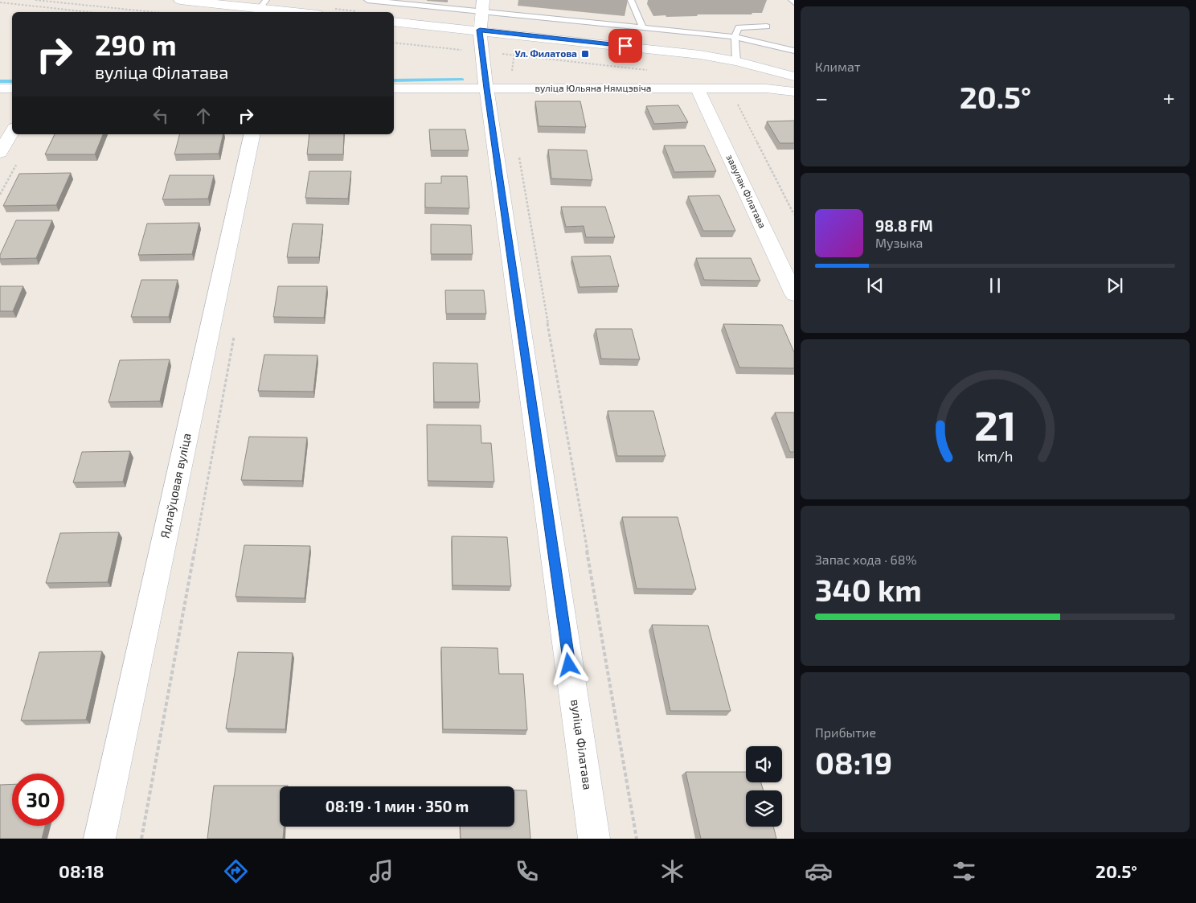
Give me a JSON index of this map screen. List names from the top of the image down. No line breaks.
{"streets":{"street":["вуліца Юльяна Нямцэвіча","завулак Філатава","Ядлаўцовая вуліца","вуліца Філатава"]},"crossings":[["вуліца Юльяна Нямцэвіча","завулак Філатава"],["вуліца Юльяна Нямцэвіча","вуліца Філатава"]],"places":{"transit":["Ул. Филатова"]},"page":{"tile":["Климат",["Запас хода · 68%","340 km"],["Прибытие","08:19"]],"turn":["290 m","вуліца Філатава"],"heat":["−","20.5°","+"],"song":["98.8 FM","Музыка"],"limit":"30","trip":"08:19 · 1 мин · 350 m","tabs":["08:18","20.5°"],"gauge":["21","km/h"]}}
